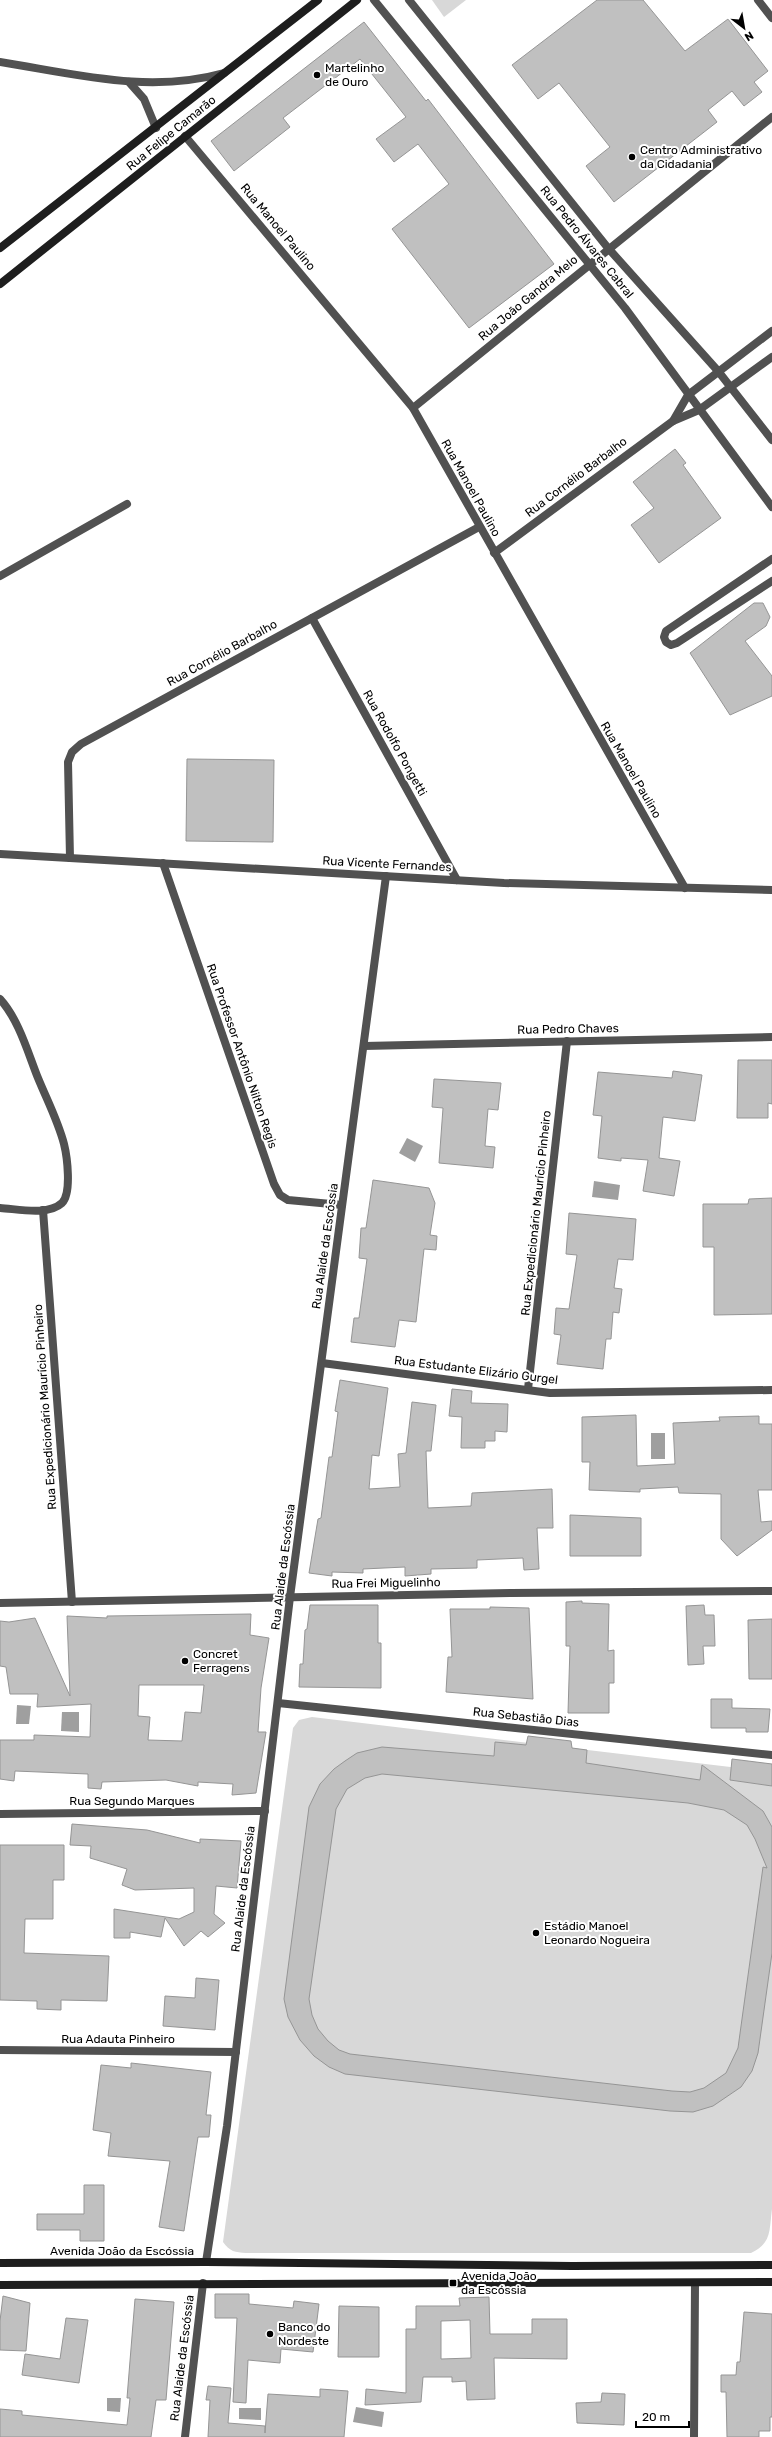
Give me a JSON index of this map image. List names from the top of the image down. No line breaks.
{"streets":{"main road":["Rua Felipe Camarão","Avenida João da Escóssia"],"street":["Rua Manoel Paulino","Rua Pedro Álvares Cabral","Rua João Gandra Melo","Rua Cornélio Barbalho","Rua Rodolfo Pongetti","Rua Vicente Fernandes","Rua Pedro Chaves","Rua Professor Antônio Nilton Regis","Rua Expedicionário Maurício Pinheiro","Rua Alaide da Escóssia","Rua Estudante Elizário Gurgel","Rua Frei Miguelinho","Rua Sebastião Dias","Rua Segundo Marques","Rua Adauta Pinheiro"]},"crossings":[["Rua Felipe Camarão","Rua Manoel Paulino"],["Rua Manoel Paulino","Rua João Gandra Melo"],["Rua Manoel Paulino","Rua Cornélio Barbalho"],["Rua Manoel Paulino","Rua Vicente Fernandes"],["Rua Pedro Álvares Cabral","Rua João Gandra Melo"],["Rua Pedro Álvares Cabral","Rua Cornélio Barbalho"],["Rua Cornélio Barbalho","Rua Rodolfo Pongetti"],["Rua Cornélio Barbalho","Rua Vicente Fernandes"],["Rua Rodolfo Pongetti","Rua Vicente Fernandes"],["Rua Vicente Fernandes","Rua Professor Antônio Nilton Regis"],["Rua Vicente Fernandes","Rua Alaide da Escóssia"],["Rua Pedro Chaves","Rua Expedicionário Maurício Pinheiro"],["Rua Pedro Chaves","Rua Alaide da Escóssia"],["Rua Professor Antônio Nilton Regis","Rua Alaide da Escóssia"],["Rua Expedicionário Maurício Pinheiro","Rua Estudante Elizário Gurgel"],["Rua Expedicionário Maurício Pinheiro","Rua Frei Miguelinho"],["Rua Alaide da Escóssia","Rua Estudante Elizário Gurgel"],["Rua Alaide da Escóssia","Rua Frei Miguelinho"],["Rua Alaide da Escóssia","Rua Sebastião Dias"],["Rua Alaide da Escóssia","Rua Segundo Marques"],["Rua Alaide da Escóssia","Rua Adauta Pinheiro"],["Rua Alaide da Escóssia","Avenida João da Escóssia"]],"places":{"other":["Martelinho de Ouro","Centro Administrativo da Cidadania","Concret Ferragens","Estádio Manoel Leonardo Nogueira","Banco do Nordeste"],"transit":["Avenida João da Escóssia"]},"scale_bar":"20 m","north":"bottom right"}
